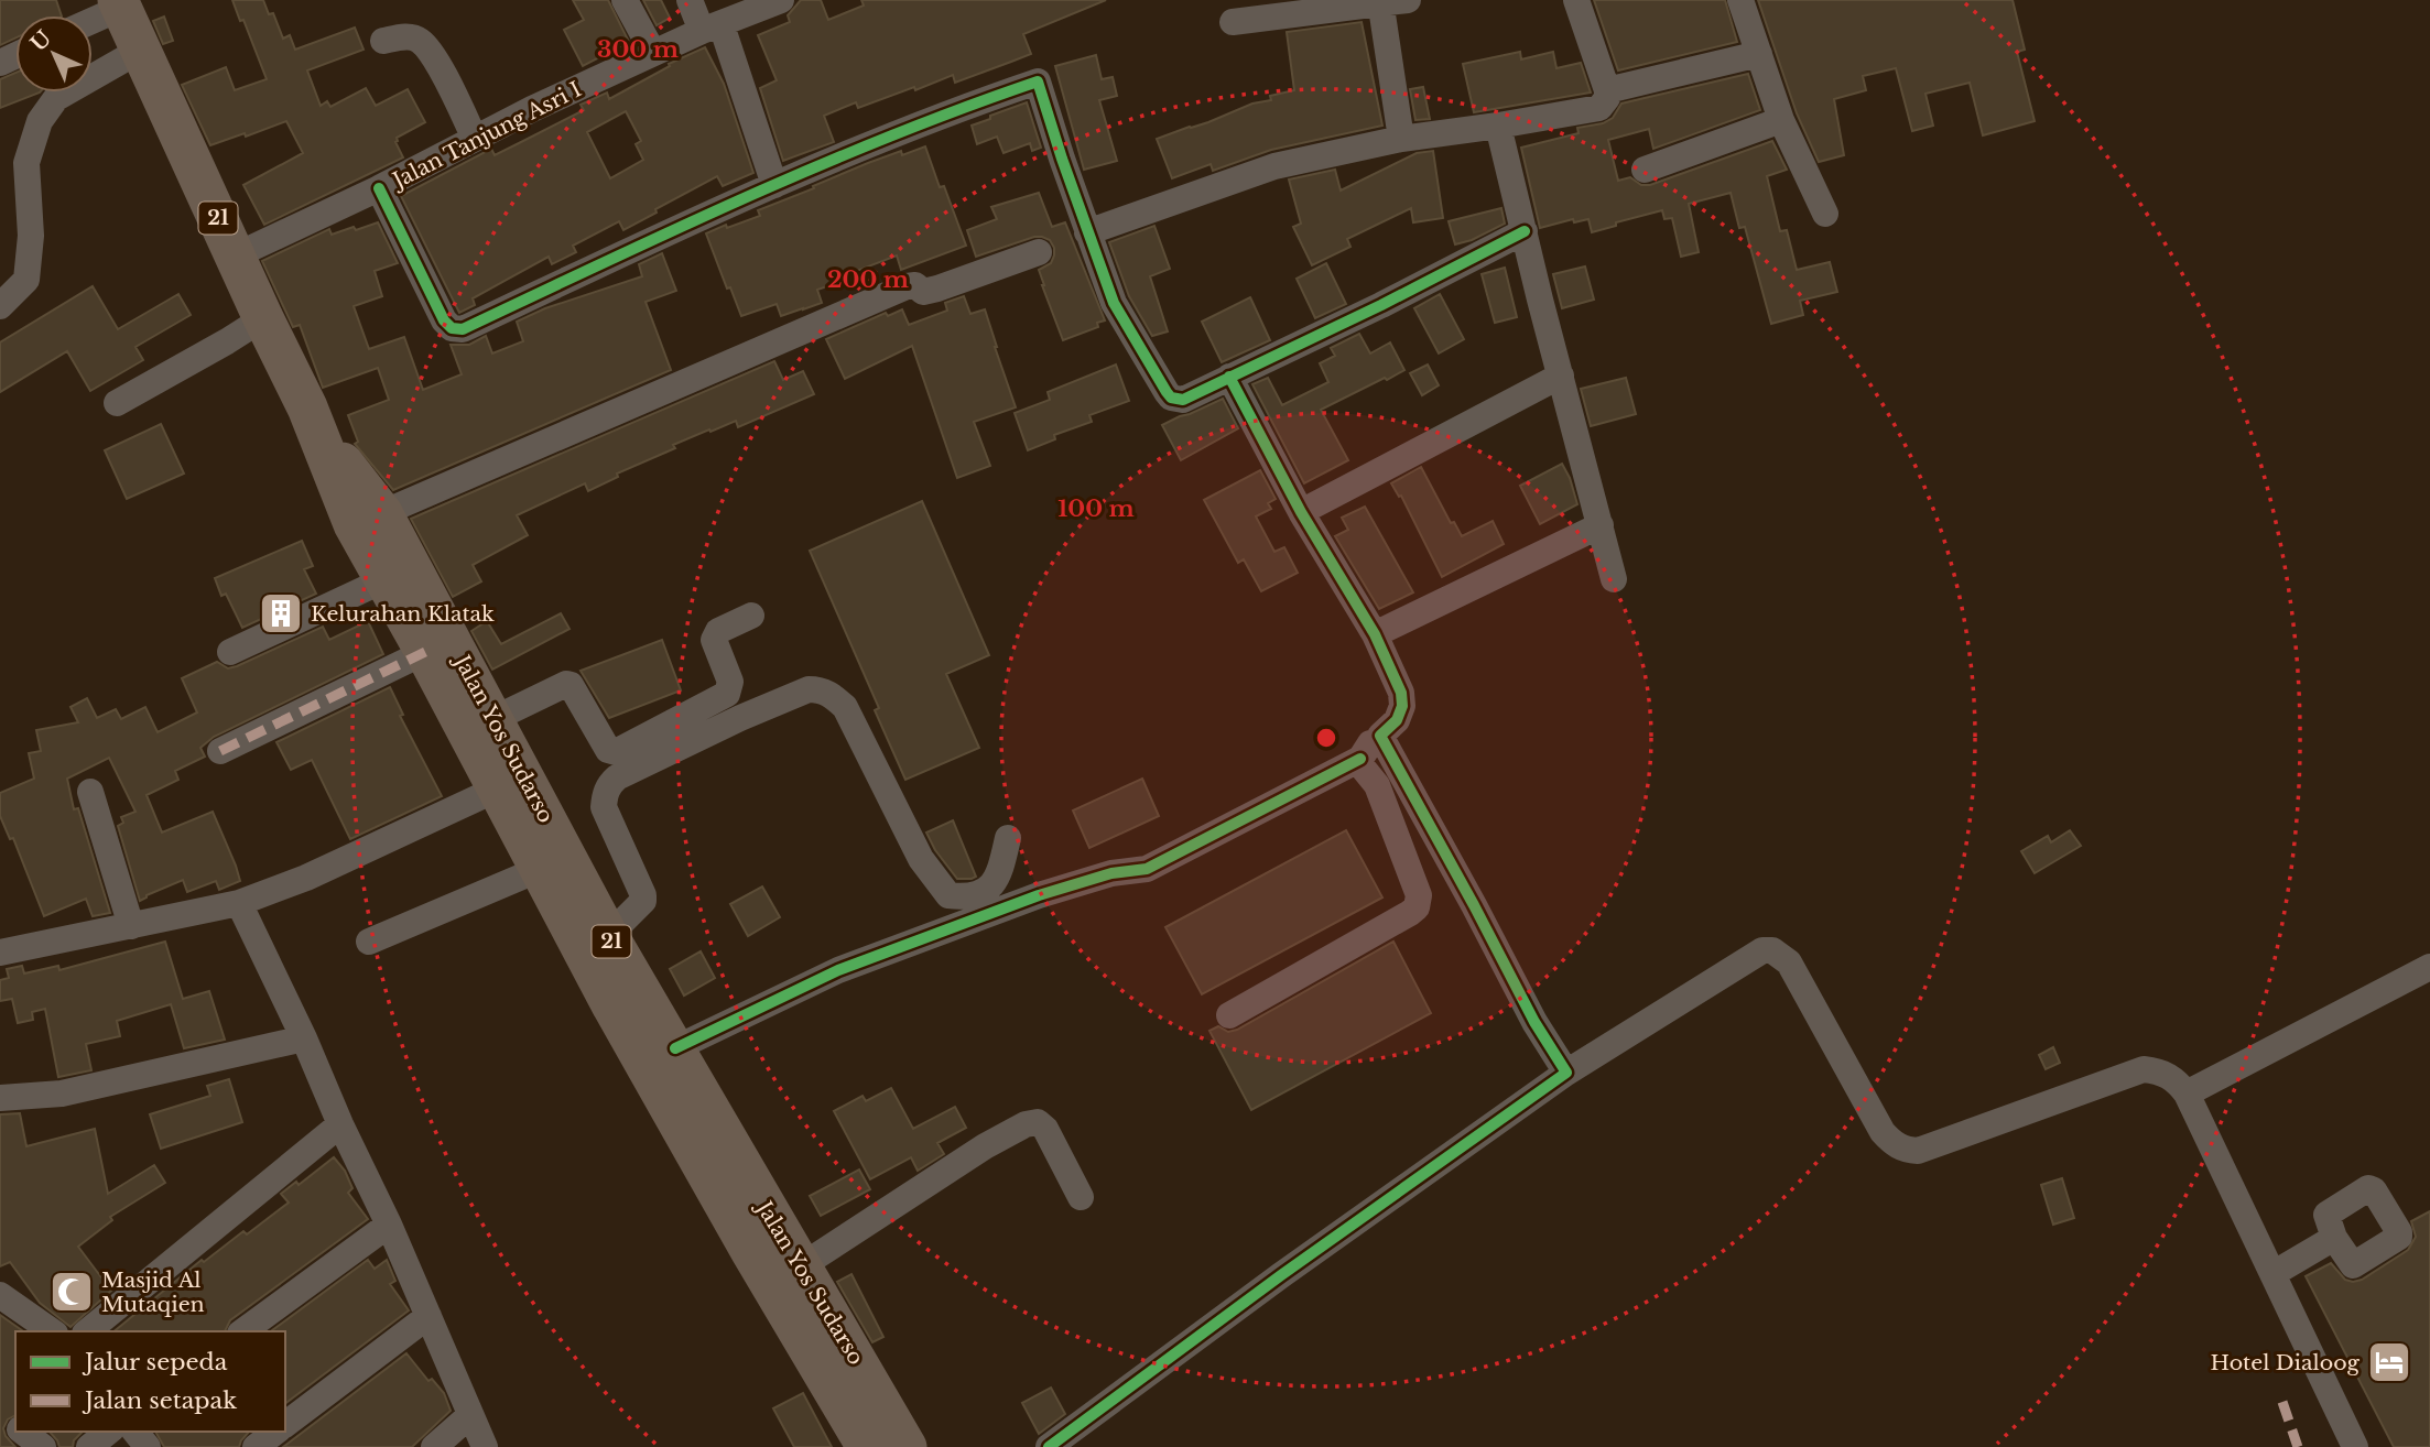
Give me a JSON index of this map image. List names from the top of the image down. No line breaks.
{"streets":{"highway":["21","Jalan Yos Sudarso"],"street":["Jalan Tanjung Asri I"]},"crossings":[["Jalan Tanjung Asri I","21"],["21","Jalan Yos Sudarso"]],"places":{"building":["Kelurahan Klatak"],"mosque":["Masjid Al Mutaqien"],"hotel":["Hotel Dialoog"]},"legend":["Jalur sepeda","Jalan setapak"],"north":"top left","rings":["300 m","200 m","100 m"]}
